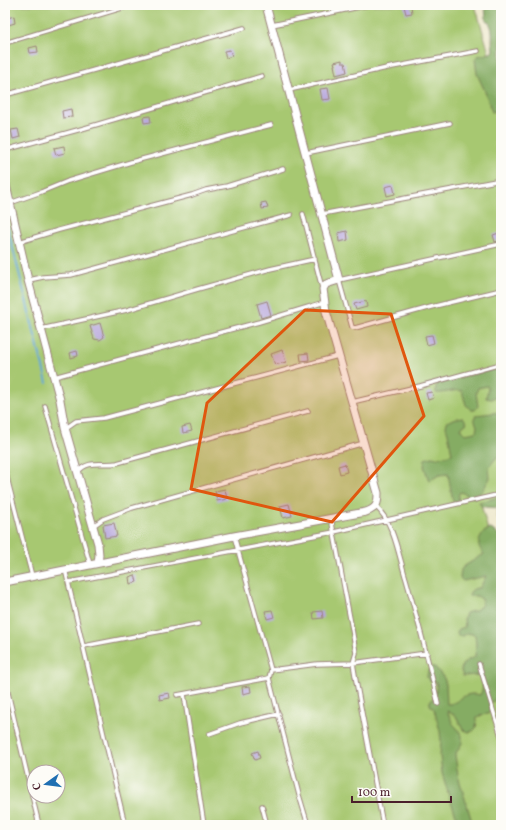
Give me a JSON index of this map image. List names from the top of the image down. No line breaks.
{"scale_bar":"100 m","north":"left"}
